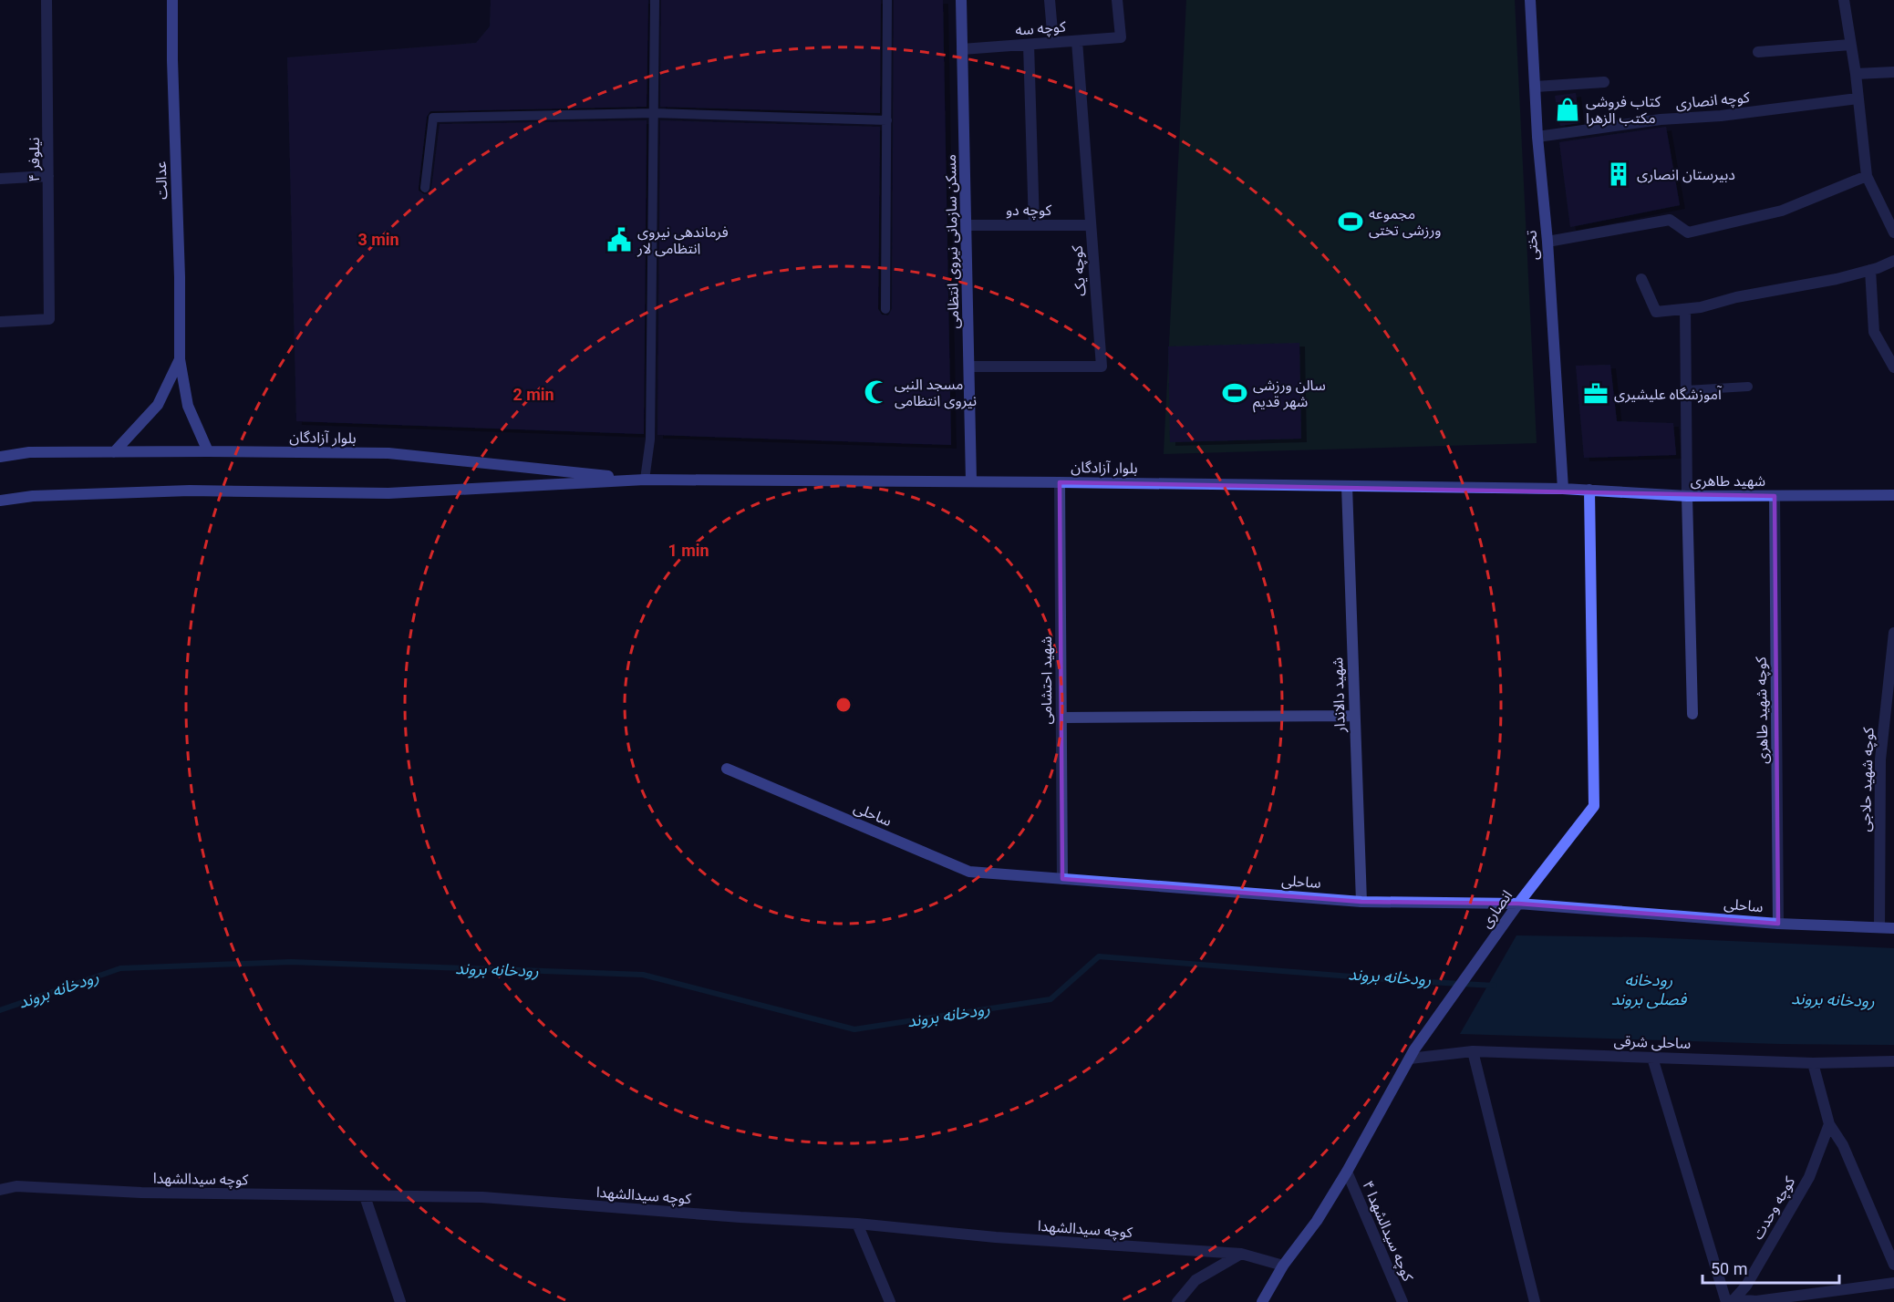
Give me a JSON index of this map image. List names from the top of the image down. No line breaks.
{"streets":{"main road":["عدالت","مسکن سازمانی نیروی انتظامی","تختی","بلوار آزادگان","شهید طاهری","ساحلی","انصاری"],"street":["کوچه سه","کوچه انصاری","نیلوفر ۴","کوچه دو","کوچه یک","شهید احتشامی","شهید دالاندار","کوچه شهید طاهری","کوچه شهید حلاجی","ساحلی شرقی","کوچه سیدالشهدا","کوچه وحدت","کوچه سیدالشهدا ۴"]},"crossings":[["کوچه سه","مسکن سازمانی نیروی انتظامی"],["کوچه سه","کوچه یک"],["کوچه انصاری","تختی"],["عدالت","بلوار آزادگان"],["کوچه دو","مسکن سازمانی نیروی انتظامی"],["کوچه دو","کوچه یک"],["مسکن سازمانی نیروی انتظامی","کوچه یک"],["مسکن سازمانی نیروی انتظامی","بلوار آزادگان"],["تختی","بلوار آزادگان"],["تختی","شهید طاهری"],["بلوار آزادگان","شهید طاهری"],["بلوار آزادگان","شهید احتشامی"],["بلوار آزادگان","شهید دالاندار"],["شهید طاهری","کوچه شهید طاهری"],["شهید طاهری","انصاری"],["شهید احتشامی","ساحلی"],["شهید دالاندار","ساحلی"],["کوچه شهید طاهری","ساحلی"],["کوچه شهید حلاجی","ساحلی"],["ساحلی","انصاری"],["انصاری","ساحلی شرقی"],["انصاری","کوچه سیدالشهدا"],["انصاری","کوچه سیدالشهدا ۴"]],"water":["رودخانه بروند","رودخانه فصلی بروند"],"places":{"shop":["کتاب فروشی مکتب الزهرا"],"building":["دبیرستان انصاری"],"sports":["مجموعه ورزشی تختی","سالن ورزشی شهر قدیم"],"public building":["فرماندهی نیروی انتظامی لار"],"mosque":["مسجد النبی نیروی انتظامی"],"office":["آموزشگاه علیشیری"]},"scale_bar":"50 m","rings":["3 min","2 min","1 min"]}
